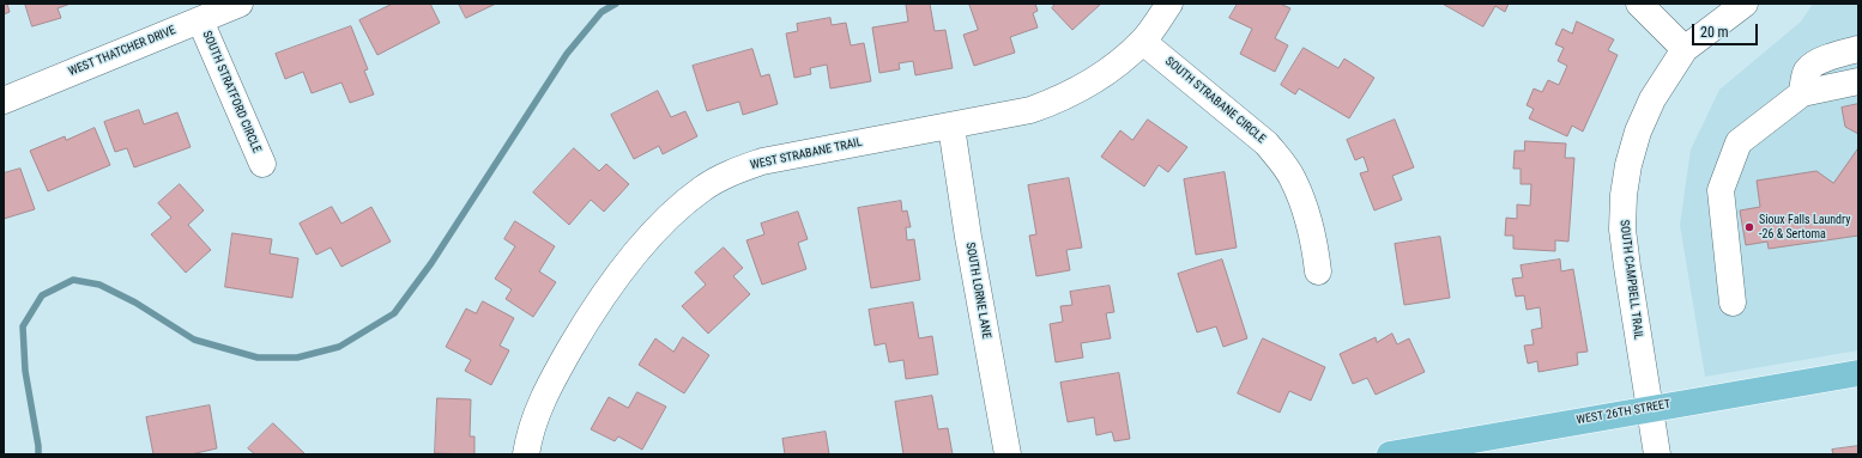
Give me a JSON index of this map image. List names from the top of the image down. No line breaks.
{"streets":{"main road":["WEST 26TH STREET"],"street":["WEST THATCHER DRIVE","SOUTH STRATFORD CIRCLE","SOUTH STRABANE CIRCLE","WEST STRABANE TRAIL","SOUTH CAMPBELL TRAIL","SOUTH LORNE LANE"]},"crossings":[["WEST THATCHER DRIVE","SOUTH STRATFORD CIRCLE"],["SOUTH STRABANE CIRCLE","WEST STRABANE TRAIL"],["WEST STRABANE TRAIL","SOUTH LORNE LANE"],["SOUTH CAMPBELL TRAIL","WEST 26TH STREET"]],"places":["Sioux Falls Laundry -26 & Sertoma"],"scale_bar":"20 m"}
